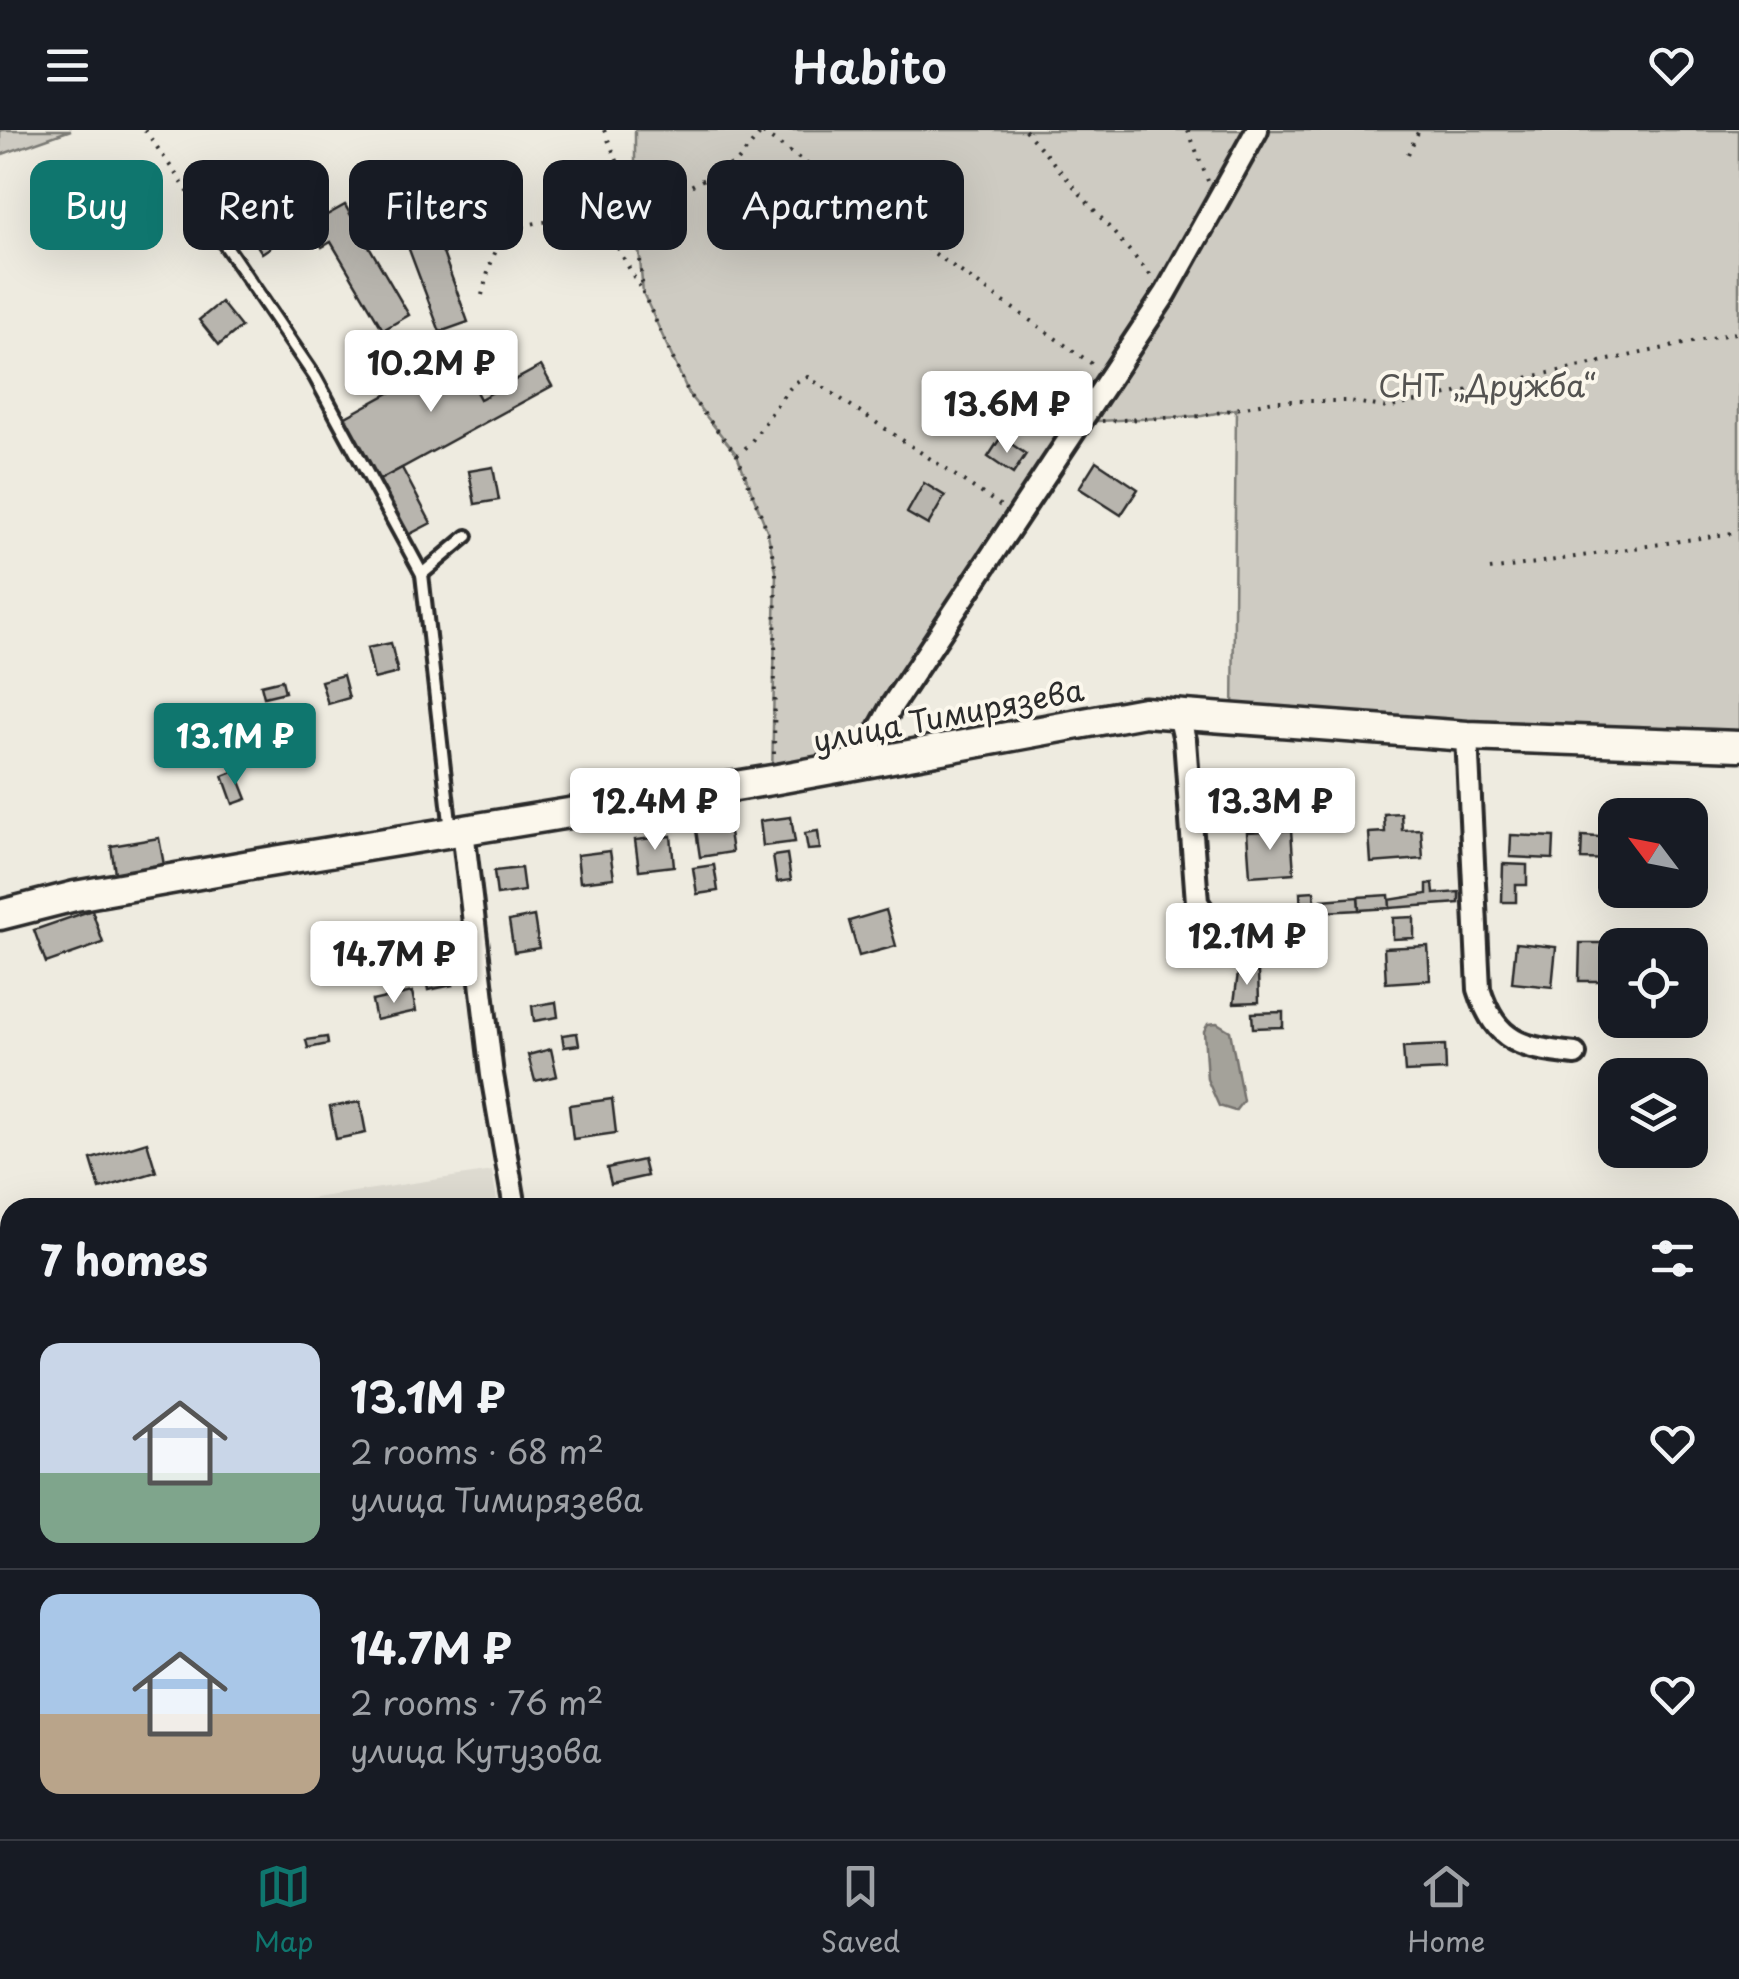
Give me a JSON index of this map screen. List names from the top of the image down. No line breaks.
{"streets":{"main road":["улица Тимирязева"]},"parks":["СНТ „Дружба“"],"north":"top left","page":{"header":"Habito","chip":["Buy","Rent","Filters","New","Apartment"],"price":["10.2M ₽","13.6M ₽","13.1M ₽","12.4M ₽","13.3M ₽","12.1M ₽","14.7M ₽"],"heading":"7 homes","list":[{"name":"13.1M ₽","note":"2 rooms · 68 m² · улица Тимирязева"},{"name":"14.7M ₽","note":"2 rooms · 76 m² · улица Кутузова"}],"tabs":["Map","Saved","Home"]}}
